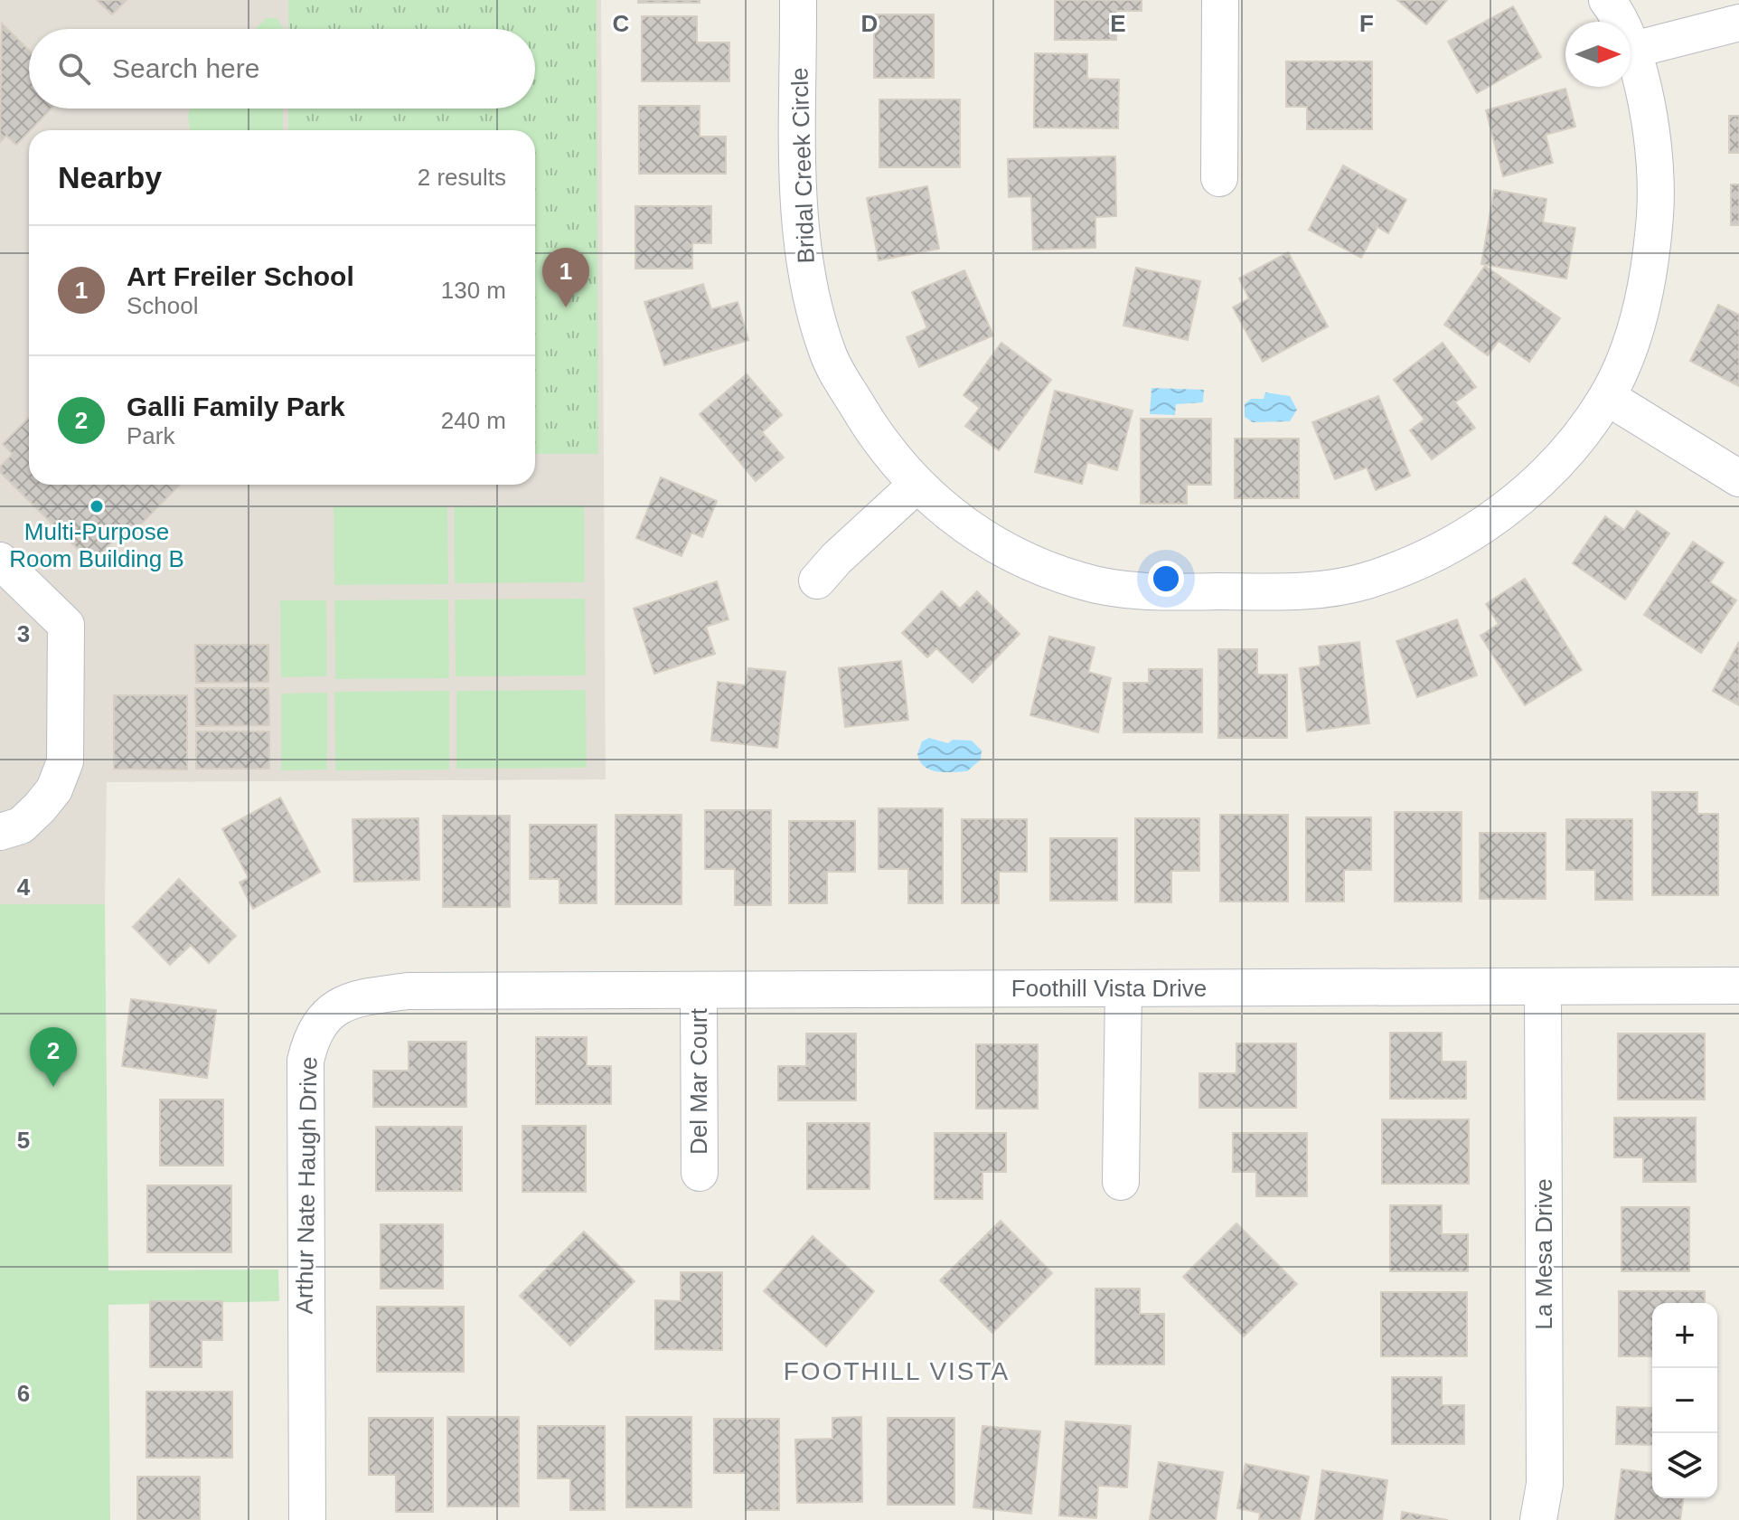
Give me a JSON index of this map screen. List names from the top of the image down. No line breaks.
{"streets":{"street":["Bridal Creek Circle","Foothill Vista Drive","Del Mar Court","Arthur Nate Haugh Drive","La Mesa Drive"]},"crossings":[["Foothill Vista Drive","Del Mar Court"],["Foothill Vista Drive","Arthur Nate Haugh Drive"],["Foothill Vista Drive","La Mesa Drive"]],"districts":["FOOTHILL VISTA"],"places":["Multi-Purpose Room Building B"],"north":"right","page":{"search":"Search here","heading":["Nearby","2 results"],"list":[{"mark":"1","name":"Art Freiler School","note":"School","value":"130 m"},{"mark":"2","name":"Galli Family Park","note":"Park","value":"240 m"}],"pins":["1","2"],"map_buttons":["+","−"]},"grid":{"columns":["C","D","E","F"],"rows":["3","4","5","6"]}}
